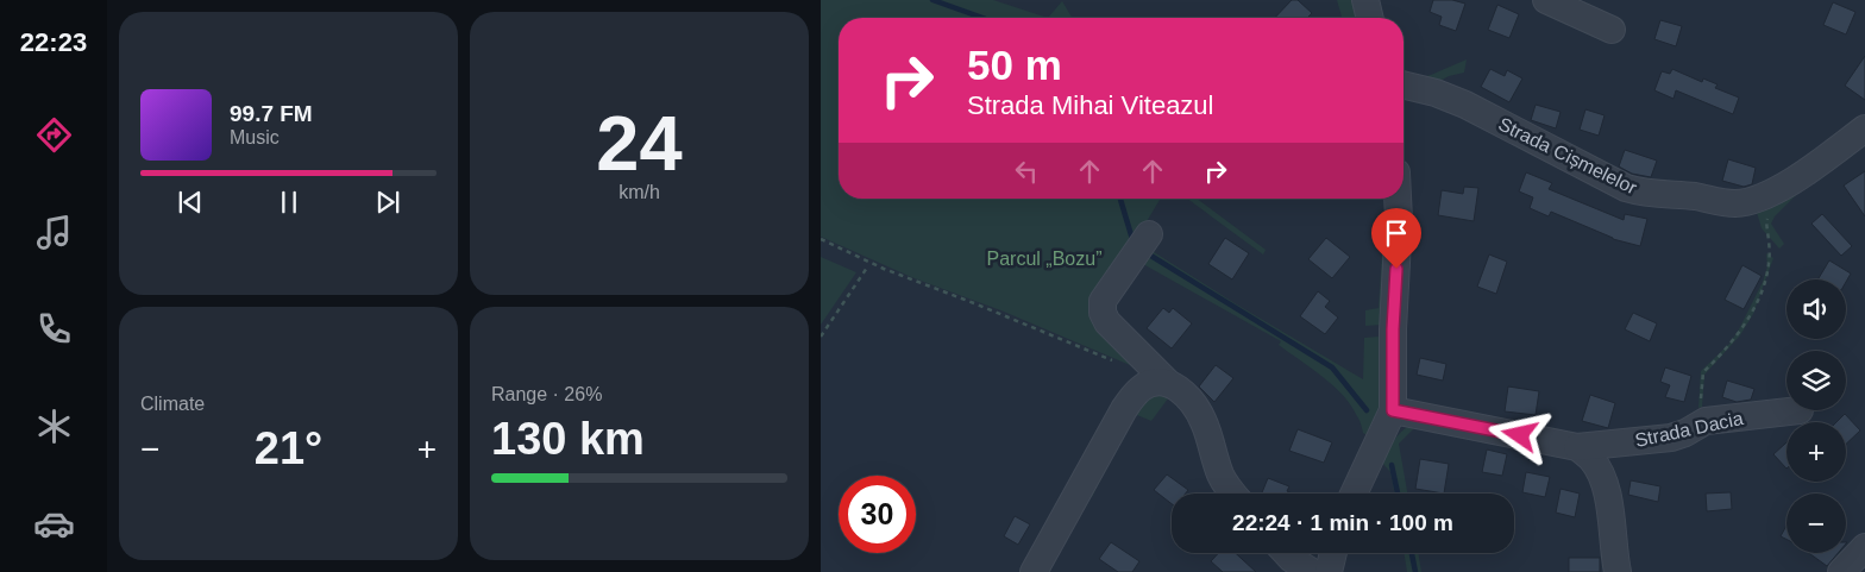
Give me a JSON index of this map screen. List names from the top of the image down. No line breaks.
{"streets":{"street":["Strada Cișmelelor","Strada Dacia"]},"parks":["Parcul „Bozu”"],"page":{"tabs":"22:23","tile":[["24","km/h"],"Climate",["Range · 26%","130 km"]],"turn":["50 m","Strada Mihai Viteazul"],"song":["99.7 FM","Music"],"map_buttons":["+","−"],"heat":["−","21°","+"],"limit":"30","trip":"22:24 · 1 min · 100 m"}}
